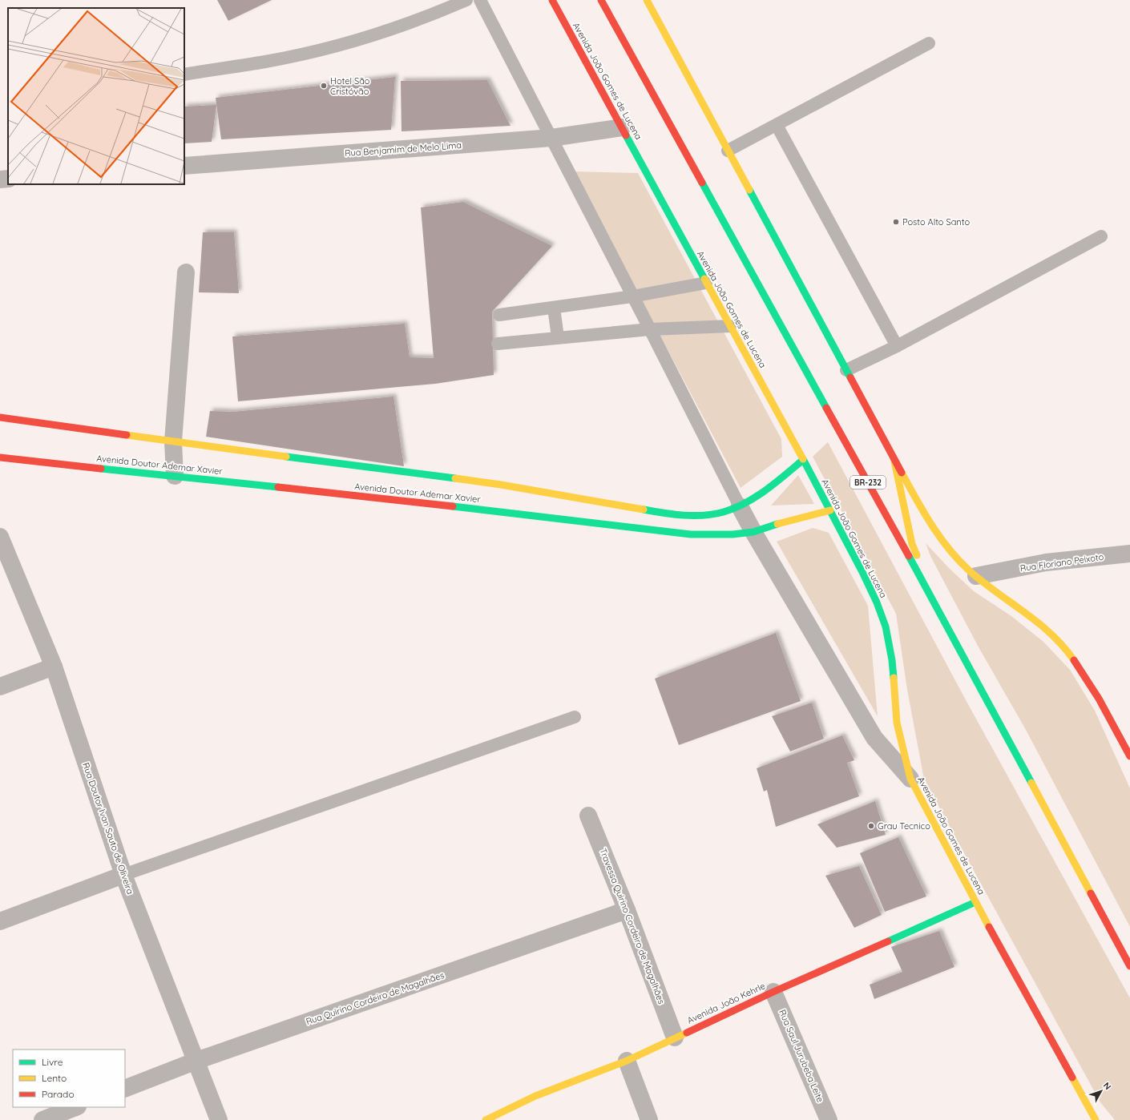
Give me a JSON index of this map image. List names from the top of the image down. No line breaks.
{"streets":{"main road":["Avenida João Gomes de Lucena","Avenida Doutor Ademar Xavier","BR-232","Avenida João Kehrle"],"street":["Rua Benjamim de Melo Lima","Rua Floriano Peixoto","Rua Doutor Ivan Souto de Oliveira","Travessa Quirino Cordeiro de Magalhães","Rua Quirino Cordeiro de Magalhães","Rua Saul Jurubeba Leite"]},"crossings":[["Avenida João Gomes de Lucena","Rua Benjamim de Melo Lima"],["Avenida João Gomes de Lucena","Avenida Doutor Ademar Xavier"],["Avenida João Gomes de Lucena","Avenida João Kehrle"],["Rua Doutor Ivan Souto de Oliveira","Rua Quirino Cordeiro de Magalhães"],["Travessa Quirino Cordeiro de Magalhães","Rua Quirino Cordeiro de Magalhães"],["Travessa Quirino Cordeiro de Magalhães","Avenida João Kehrle"],["Avenida João Kehrle","Rua Saul Jurubeba Leite"]],"places":["Hotel São Cristóvão","Posto Alto Santo","Grau Tecnico"],"legend":["Livre","Lento","Parado"],"north":"top right"}
